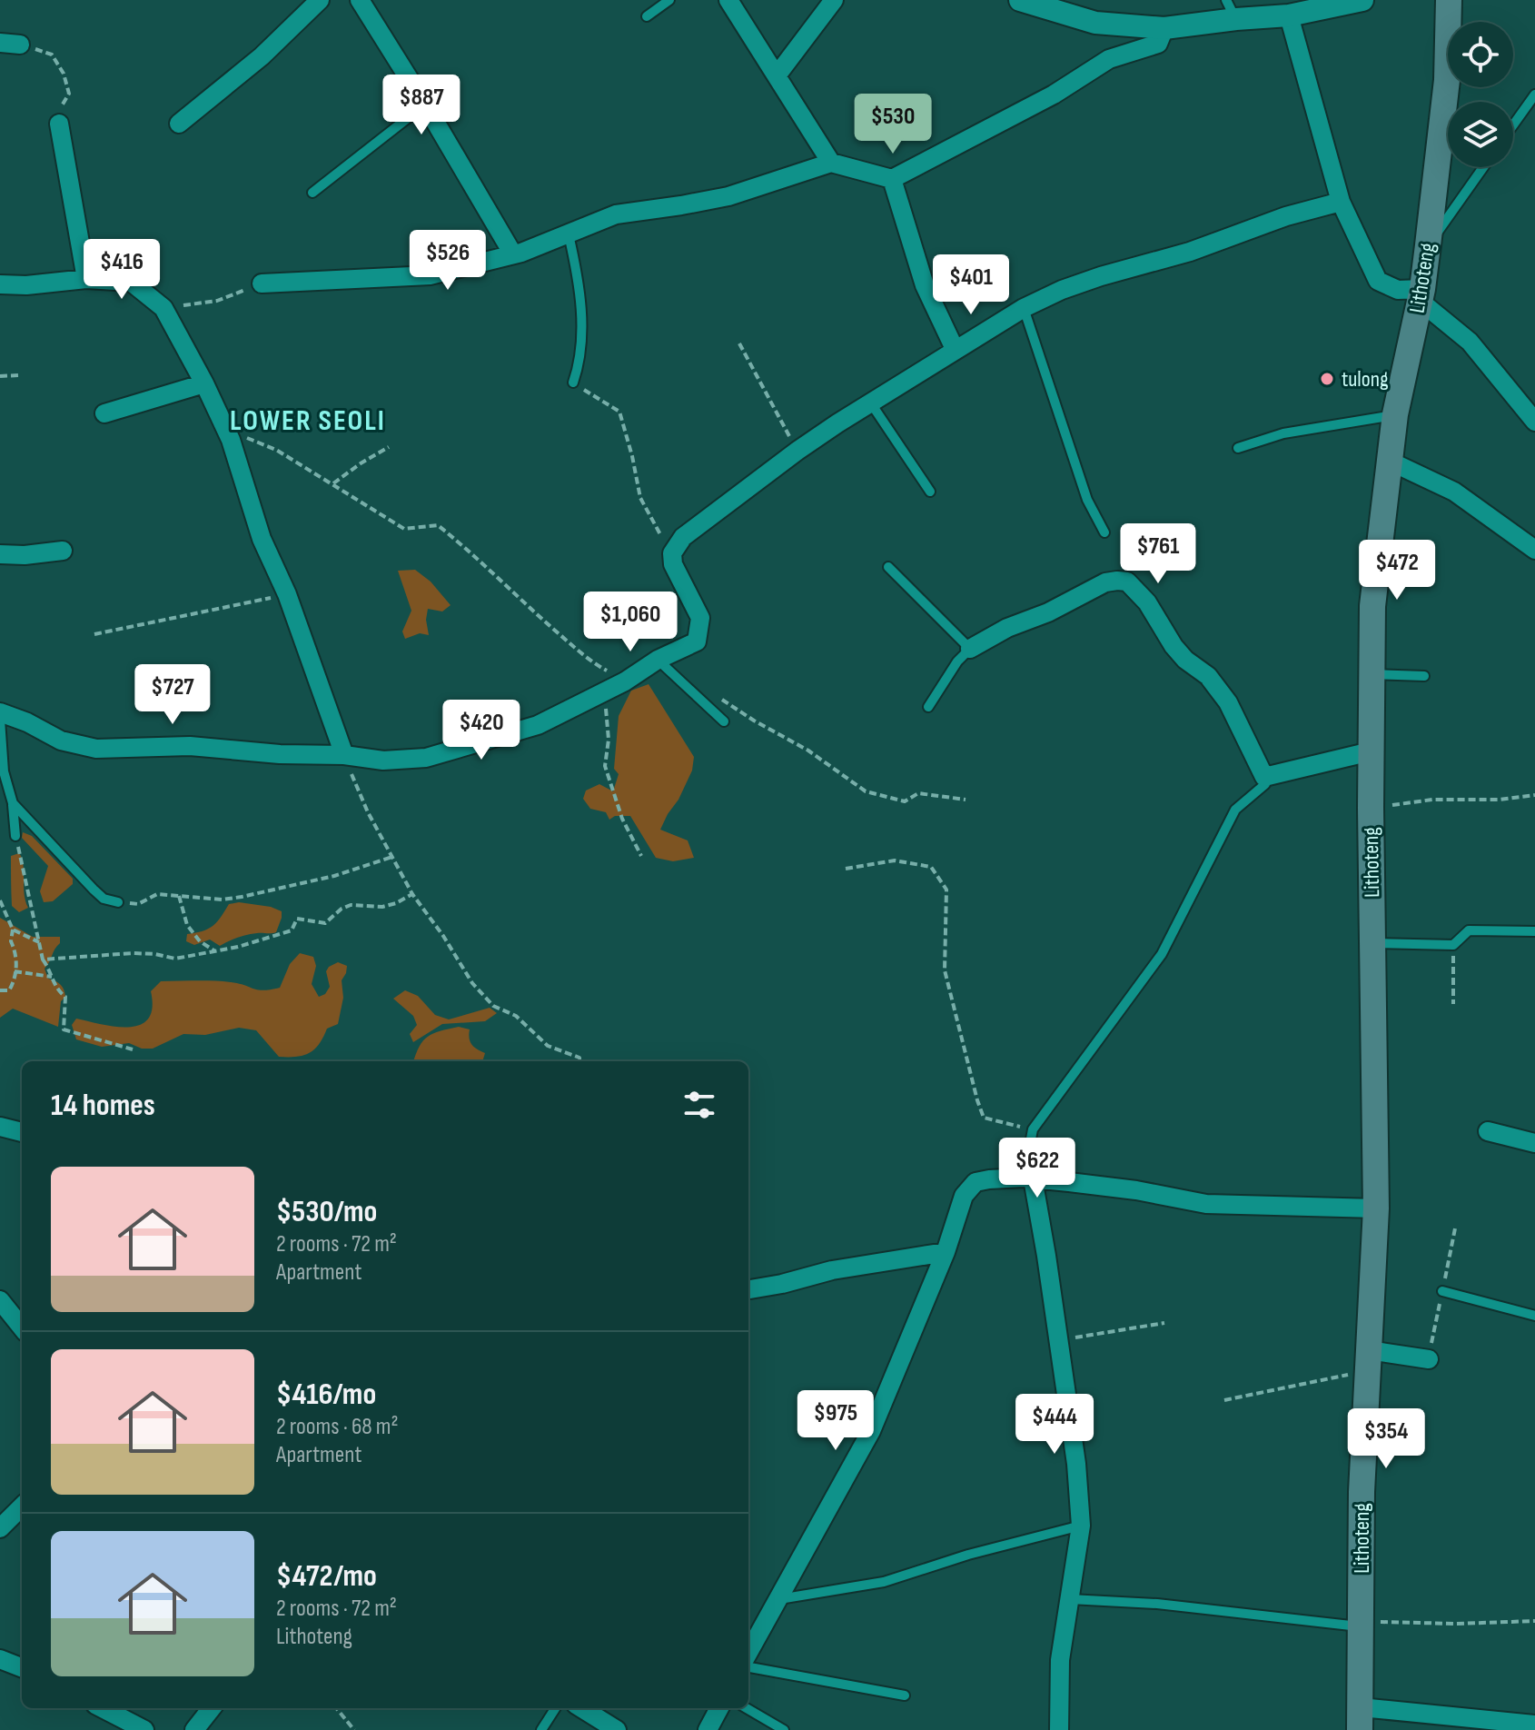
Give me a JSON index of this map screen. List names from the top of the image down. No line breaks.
{"streets":{"main road":["Lithoteng"]},"districts":["LOWER SEOLI"],"places":["tulong"],"page":{"price":["$887","$530","$526","$416","$401","$761","$472","$1,060","$727","$420","$622","$975","$444","$354"],"heading":"14 homes","list":[{"name":"$530/mo","note":"2 rooms · 72 m² · Apartment"},{"name":"$416/mo","note":"2 rooms · 68 m² · Apartment"},{"name":"$472/mo","note":"2 rooms · 72 m² · Lithoteng"}]}}
